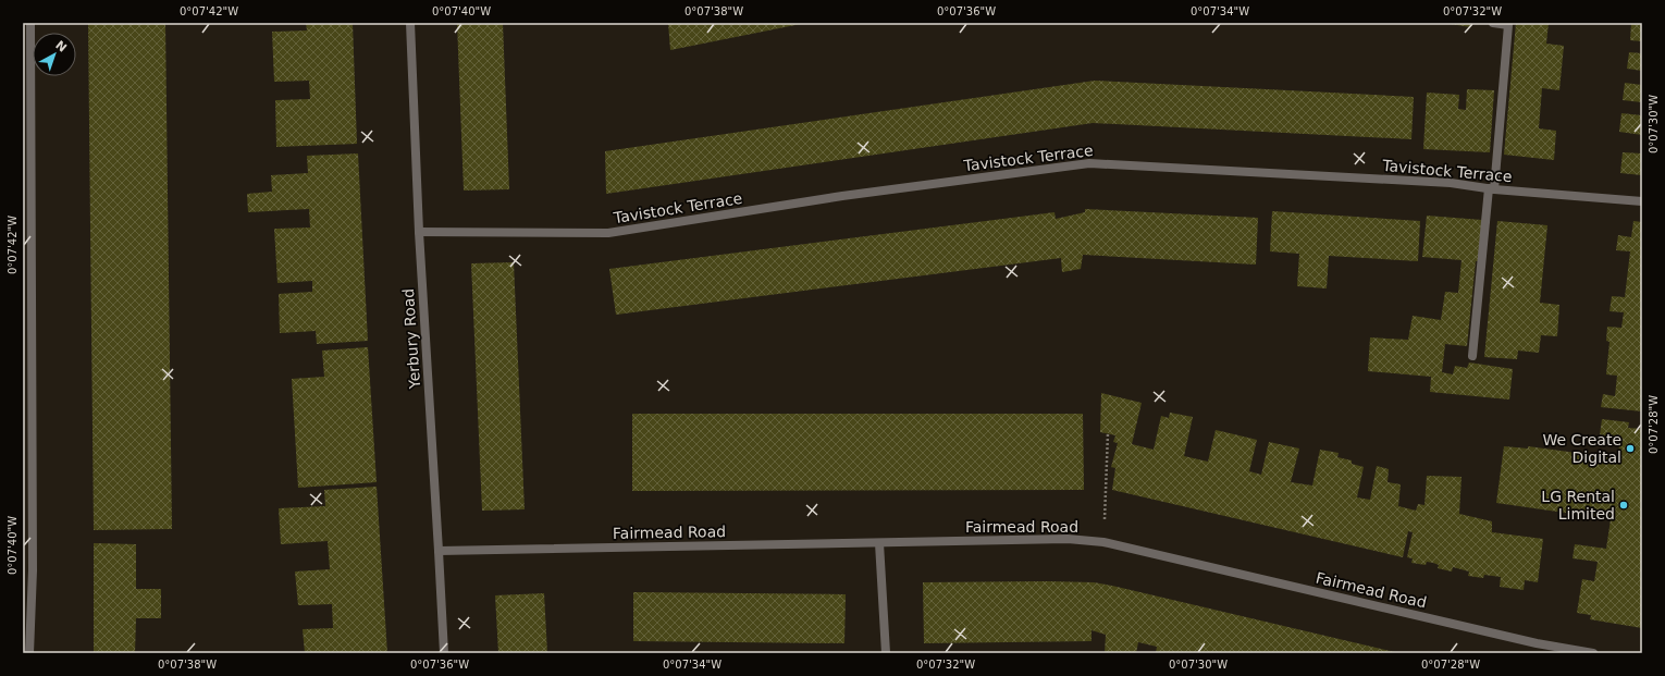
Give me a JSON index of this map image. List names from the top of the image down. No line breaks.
{"streets":{"street":["Tavistock Terrace","Yerbury Road","Fairmead Road"]},"crossings":[["Tavistock Terrace","Yerbury Road"],["Yerbury Road","Fairmead Road"]],"places":["We Create Digital","LG Rental Limited"],"north":"top right","coordinates":["0°07'42\"W","0°07'40\"W","0°07'38\"W","0°07'36\"W","0°07'34\"W","0°07'32\"W","0°07'30\"W","0°07'28\"W"]}
